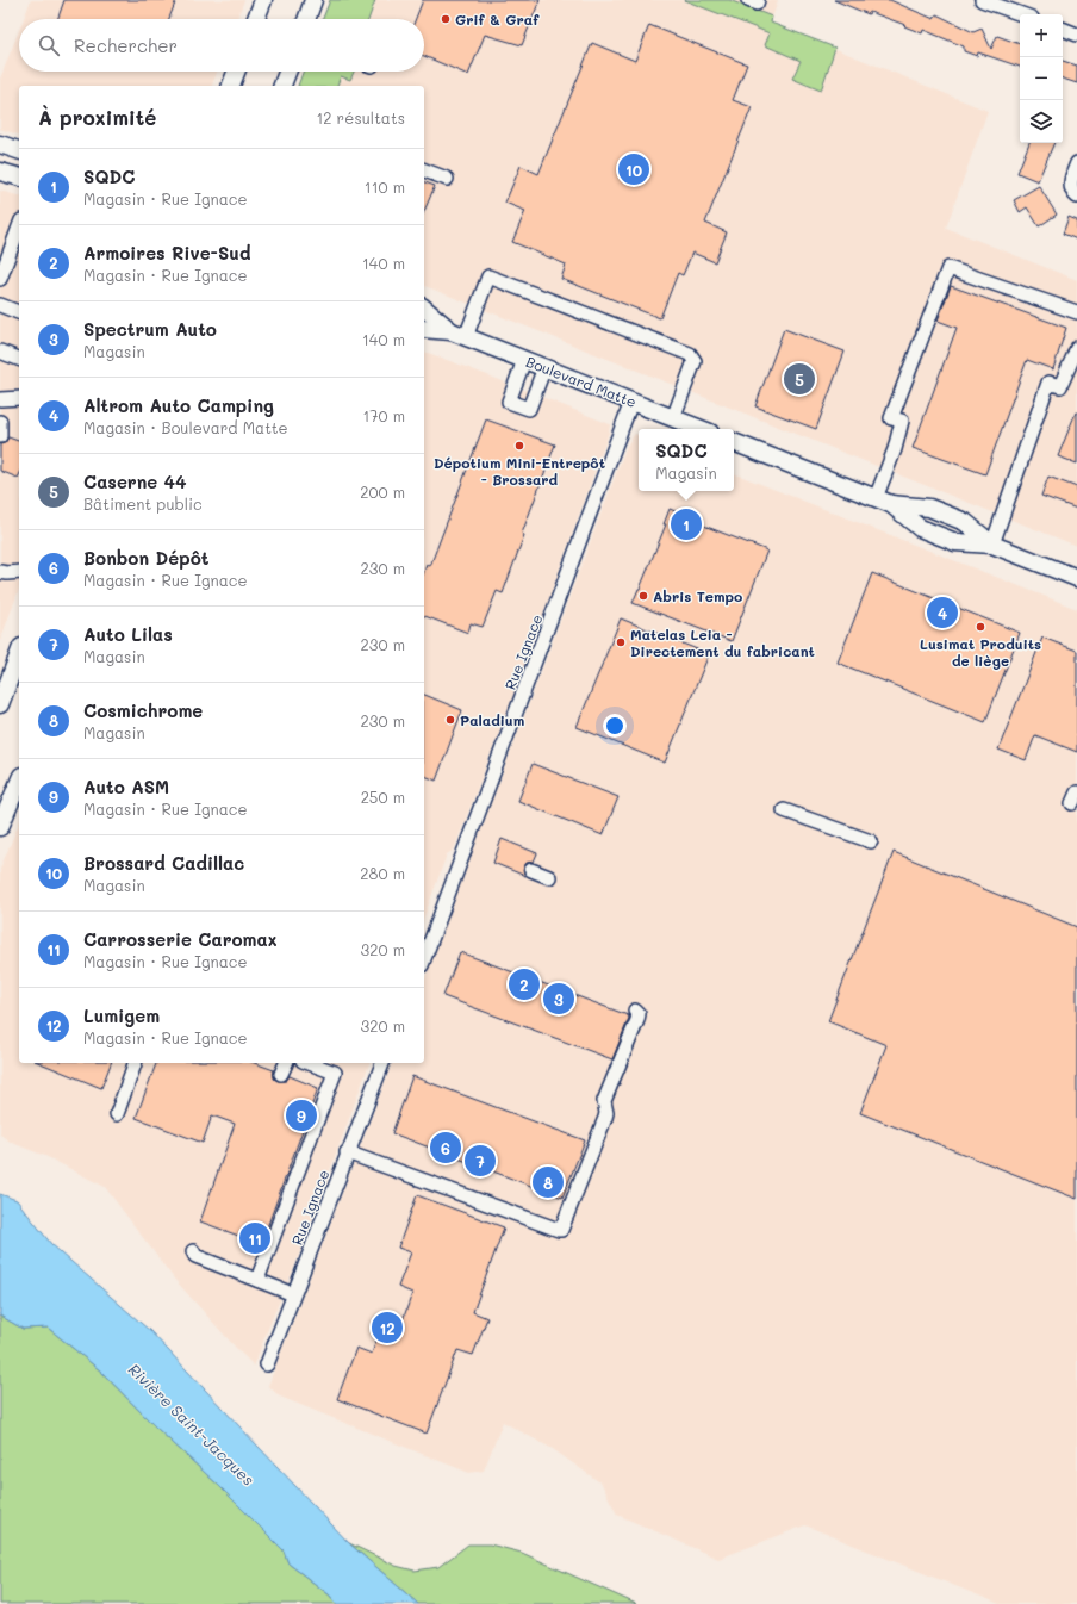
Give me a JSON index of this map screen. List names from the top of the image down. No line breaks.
{"streets":{"main road":["Boulevard Matte"],"street":["Rue Ignace"]},"crossings":[["Boulevard Matte","Rue Ignace"]],"water":["Rivière Saint-Jacques"],"places":["Grif & Graf","Dépotium Mini-Entrepôt - Brossard","Abris Tempo","Lusimat Produits de liège","Matelas Leia - Directement du fabricant","Paladium"],"page":{"map_buttons":["+","−"],"search":"Rechercher","heading":["À proximité","12 résultats"],"list":[{"mark":"1","name":"SQDC","note":"Magasin · Rue Ignace","value":"110 m"},{"mark":"2","name":"Armoires Rive-Sud","note":"Magasin · Rue Ignace","value":"140 m"},{"mark":"3","name":"Spectrum Auto","note":"Magasin","value":"140 m"},{"mark":"4","name":"Altrom Auto Camping","note":"Magasin · Boulevard Matte","value":"170 m"},{"mark":"5","name":"Caserne 44","note":"Bâtiment public","value":"200 m"},{"mark":"6","name":"Bonbon Dépôt","note":"Magasin · Rue Ignace","value":"230 m"},{"mark":"7","name":"Auto Lilas","note":"Magasin","value":"230 m"},{"mark":"8","name":"Cosmichrome","note":"Magasin","value":"230 m"},{"mark":"9","name":"Auto ASM","note":"Magasin · Rue Ignace","value":"250 m"},{"mark":"10","name":"Brossard Cadillac","note":"Magasin","value":"280 m"},{"mark":"11","name":"Carrosserie Caromax","note":"Magasin · Rue Ignace","value":"320 m"},{"mark":"12","name":"Lumigem","note":"Magasin · Rue Ignace","value":"320 m"}],"pins":["10","5","1","4","2","3","9","6","7","8","11","12"],"popup":["SQDC","Magasin"]}}
